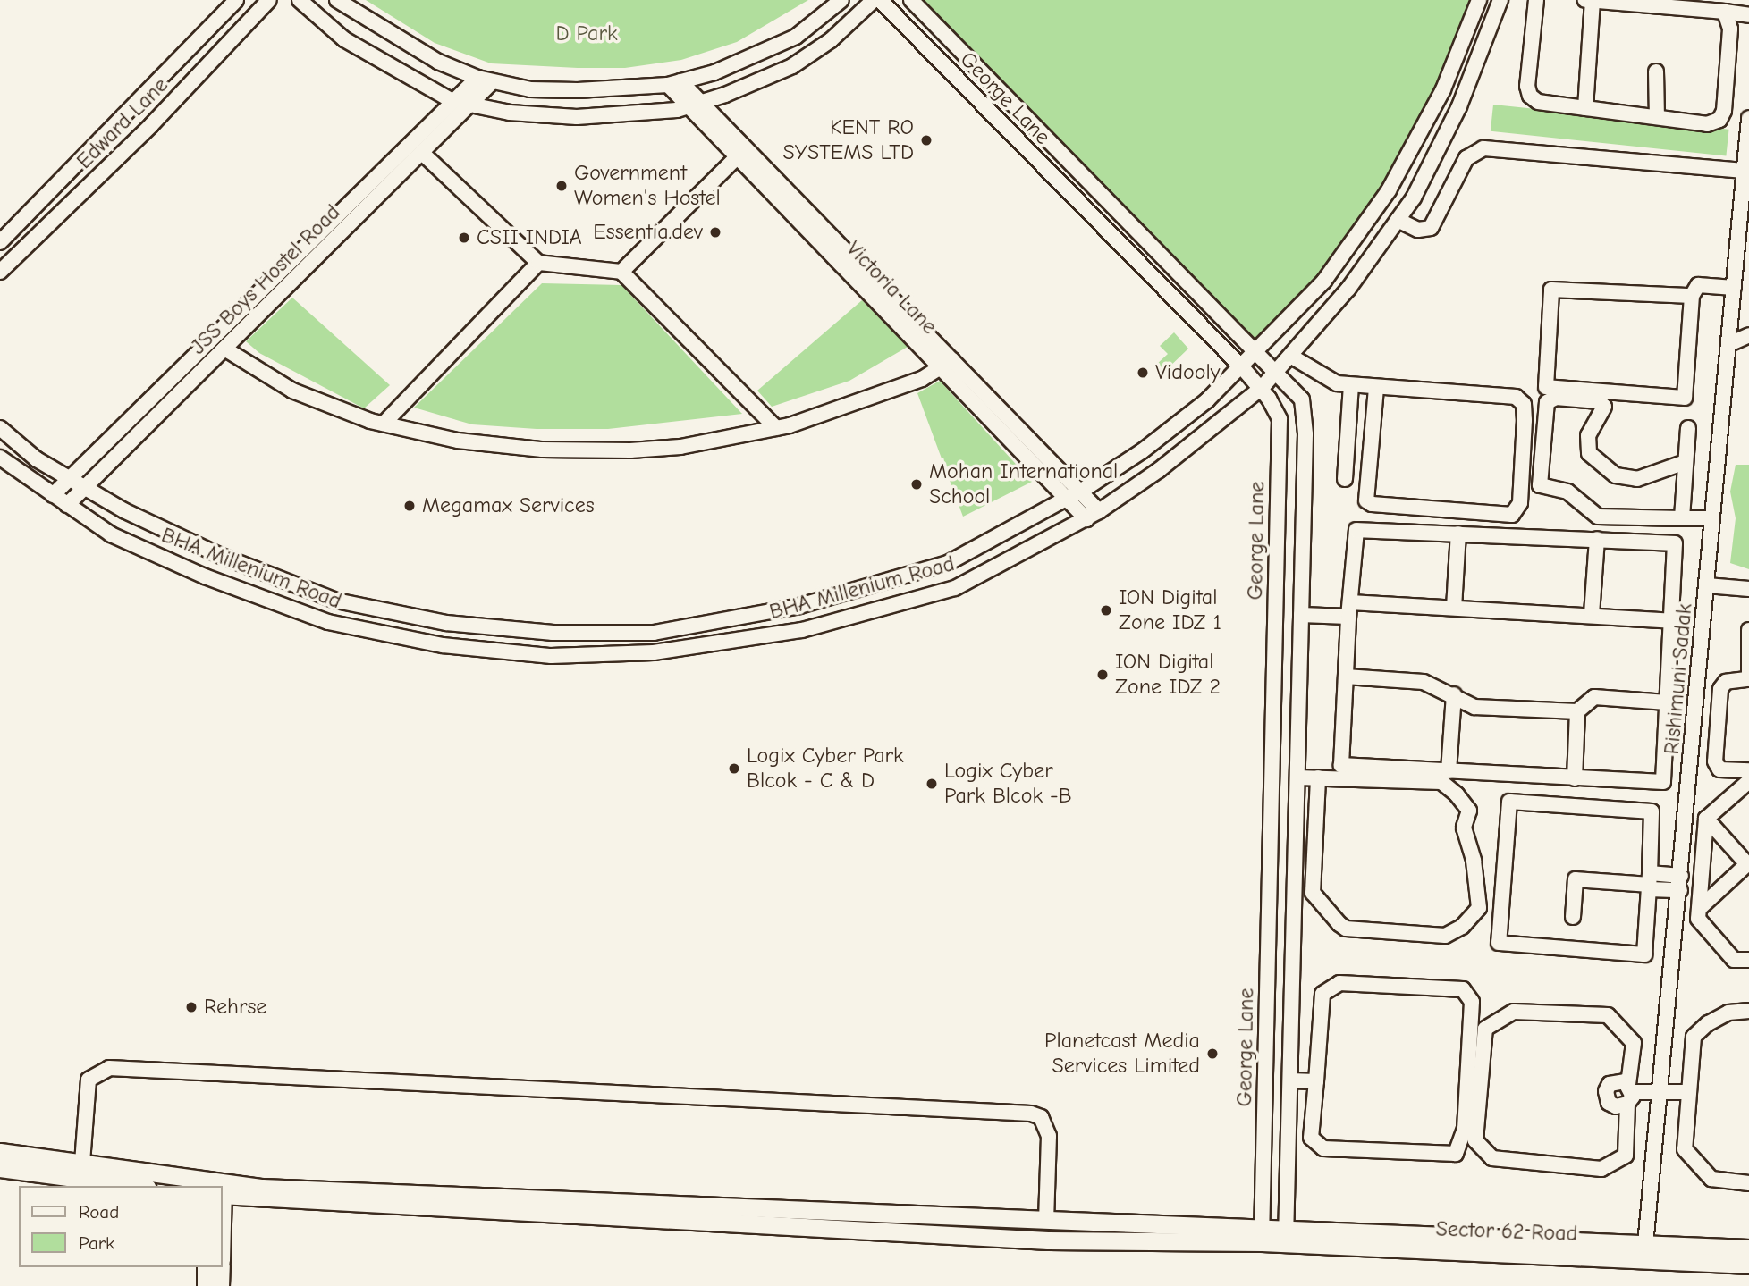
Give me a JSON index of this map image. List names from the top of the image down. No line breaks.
{"streets":{"street":["George Lane","Edward Lane","JSS Boys Hostel Road","Victoria Lane","BHA Millenium Road","Rishimuni Sadak","Sector 62 Road"]},"crossings":[["George Lane","BHA Millenium Road"],["George Lane","Sector 62 Road"],["JSS Boys Hostel Road","BHA Millenium Road"],["Victoria Lane","BHA Millenium Road"],["Rishimuni Sadak","Sector 62 Road"]],"parks":["D Park"],"places":["KENT RO SYSTEMS LTD","Government Women's Hostel","Essentia.dev","CSII INDIA","Vidooly","Mohan International School","Megamax Services","ION Digital Zone IDZ 1","ION Digital Zone IDZ 2","Logix Cyber Park Blcok - C & D","Logix Cyber Park Blcok -B","Rehrse","Planetcast Media Services Limited"],"legend":["Road","Park"]}
